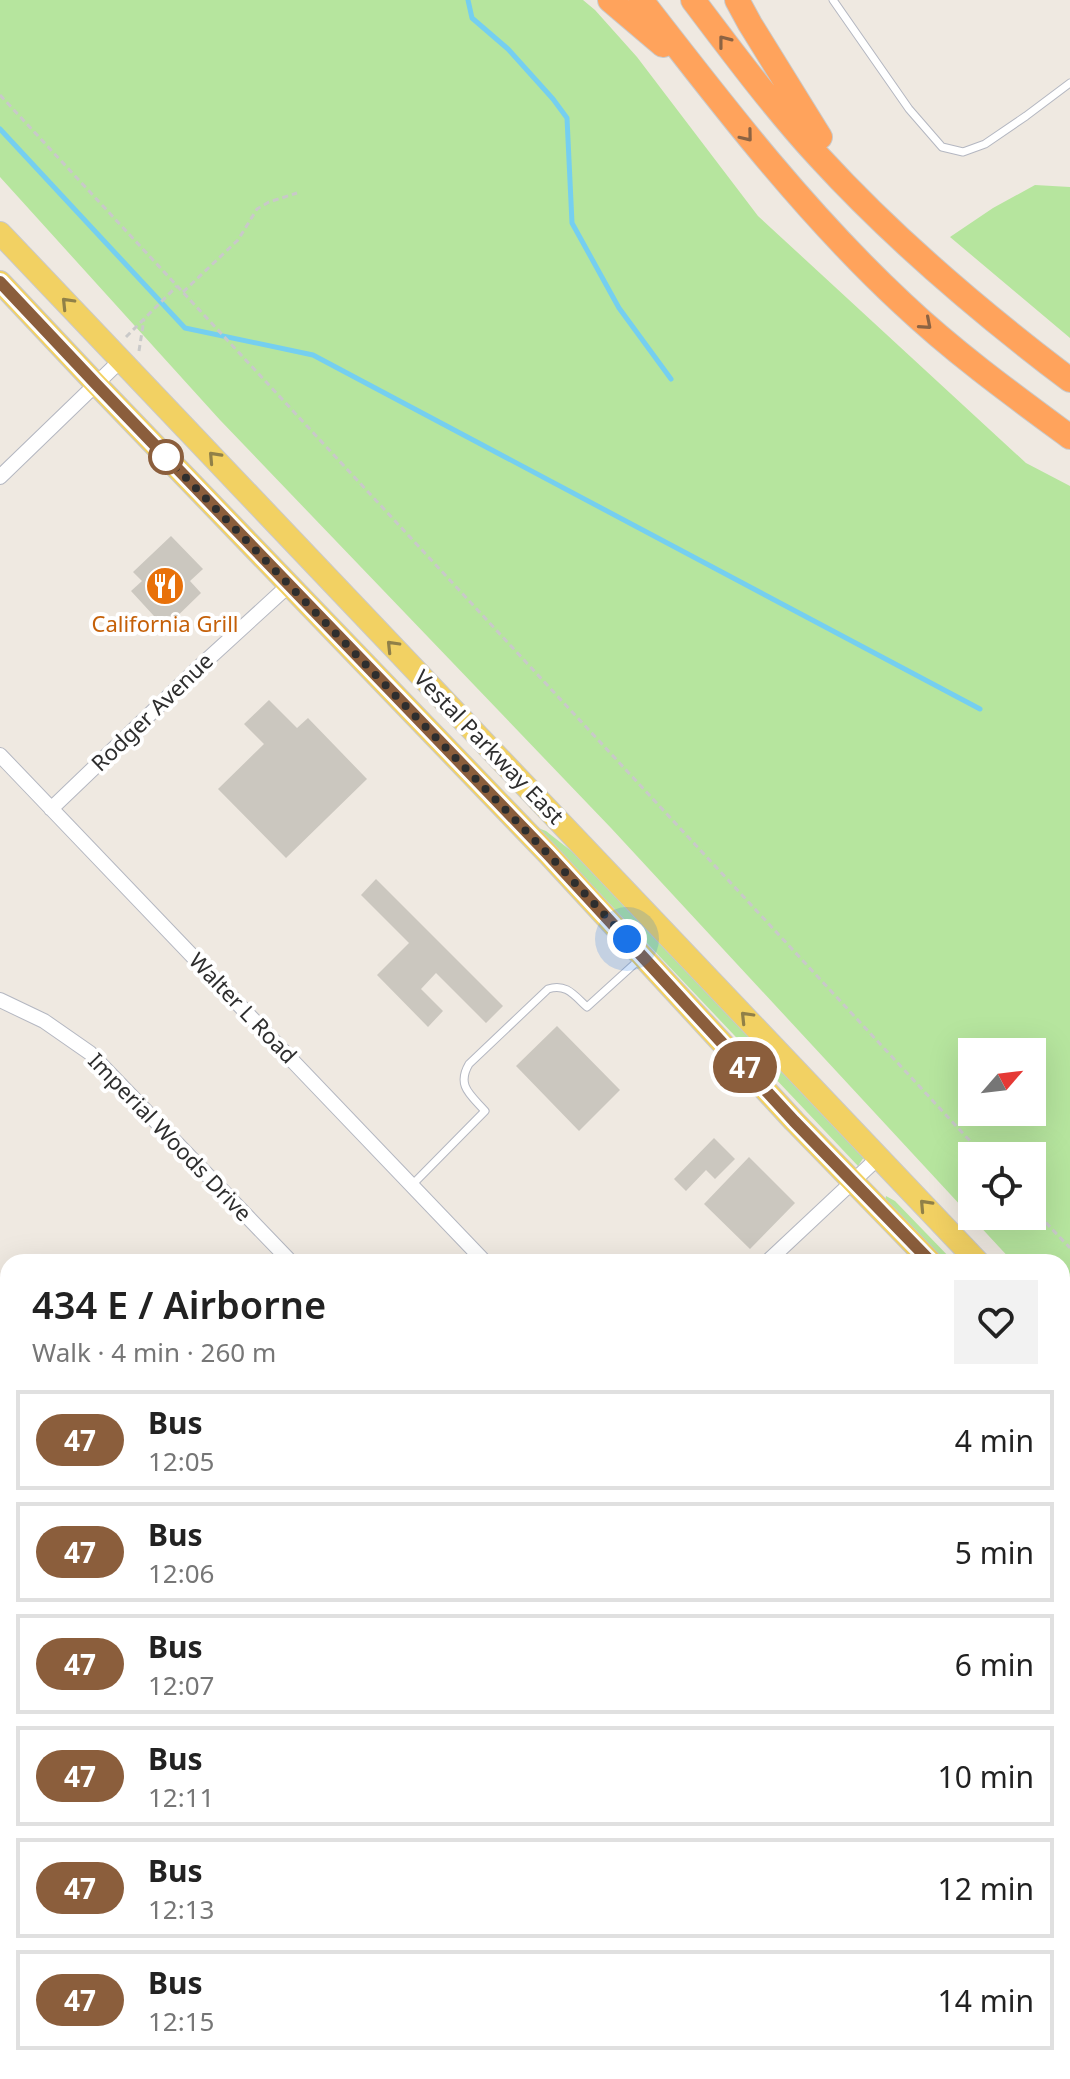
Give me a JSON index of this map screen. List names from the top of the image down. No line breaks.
{"streets":{"main road":["Vestal Parkway East"],"street":["Rodger Avenue","Walter L Road","Imperial Woods Drive"]},"crossings":[["Rodger Avenue","Vestal Parkway East"],["Rodger Avenue","Walter L Road"]],"places":{"restaurant":["California Grill"]},"lines":["bus line 47"],"north":"top right","page":{"on_map":"47","heading":["434 E / Airborne","Walk · 4 min · 260 m"],"list":[{"mark":"47","name":"Bus","note":"12:05","value":"4 min"},{"mark":"47","name":"Bus","note":"12:06","value":"5 min"},{"mark":"47","name":"Bus","note":"12:07","value":"6 min"},{"mark":"47","name":"Bus","note":"12:11","value":"10 min"},{"mark":"47","name":"Bus","note":"12:13","value":"12 min"},{"mark":"47","name":"Bus","note":"12:15","value":"14 min"}]}}
